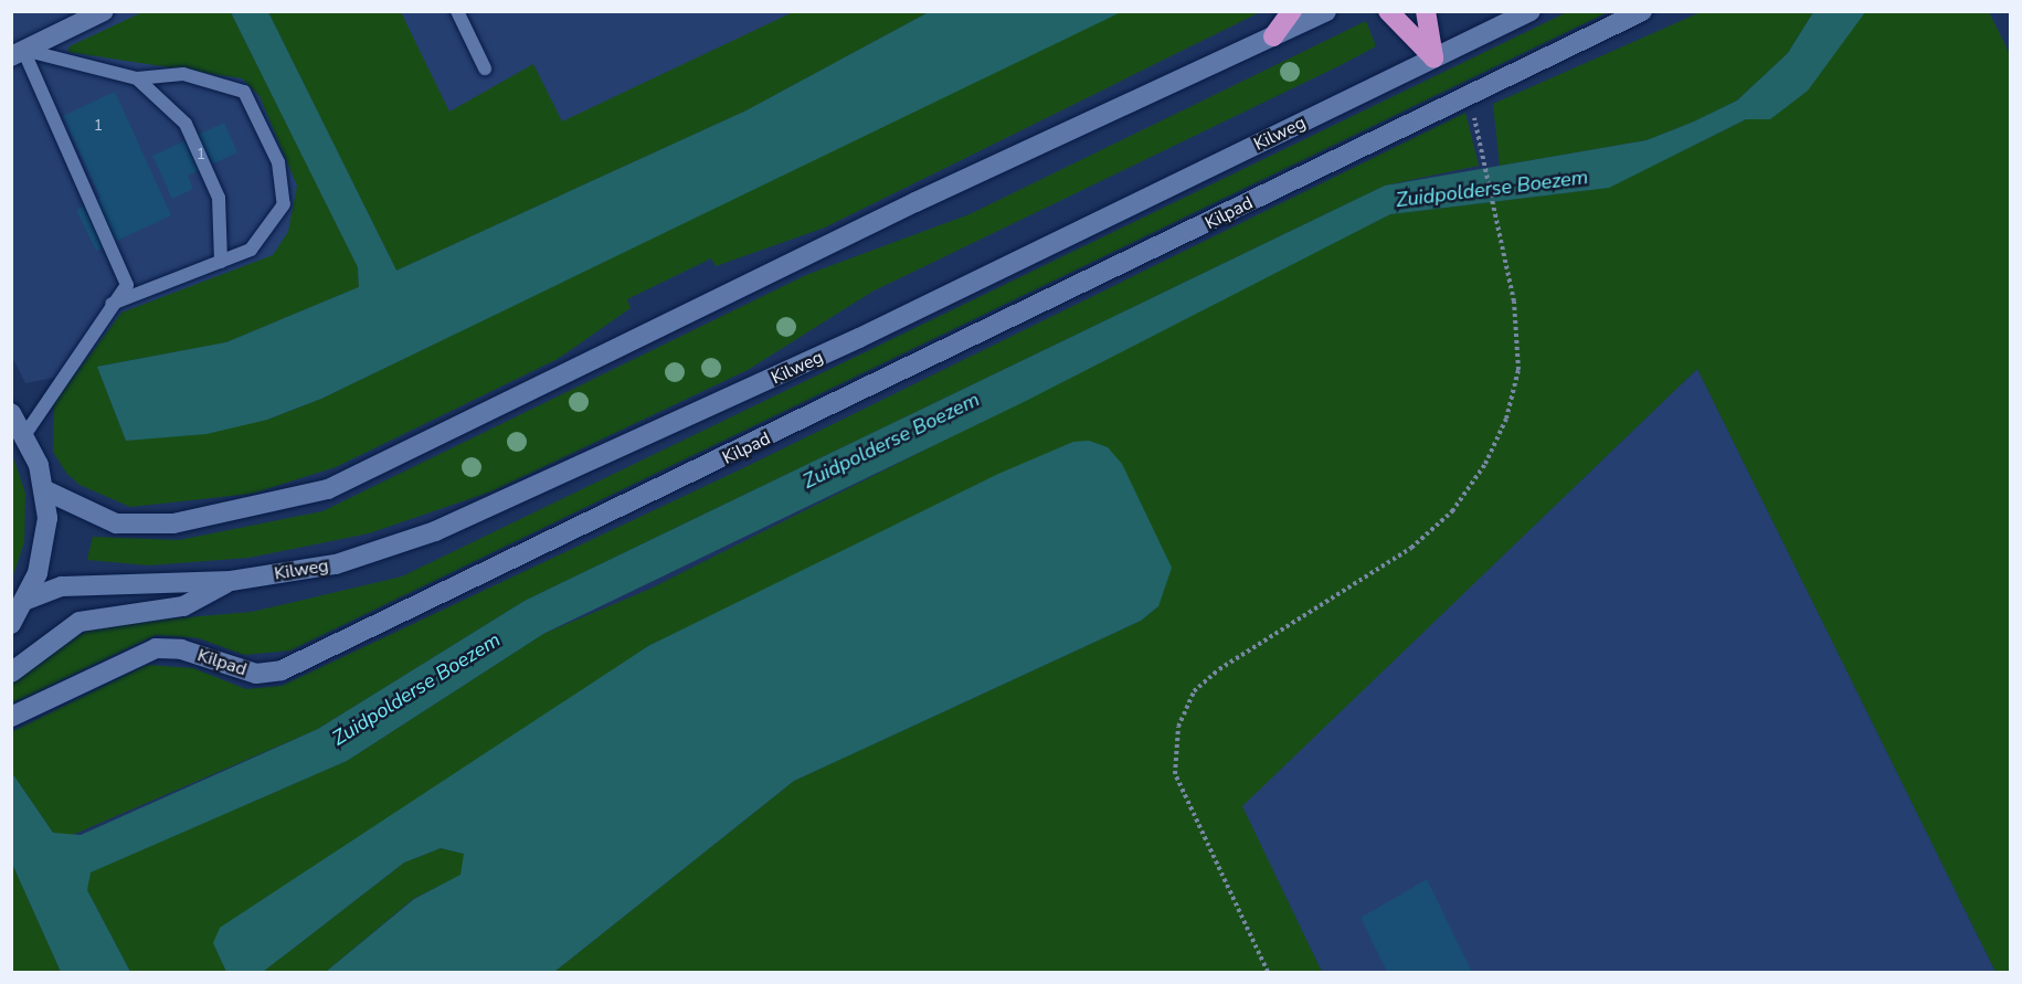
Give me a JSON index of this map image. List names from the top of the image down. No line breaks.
{"streets":{"main road":["Kilweg","Kilpad"]},"water":["Zuidpolderse Boezem"],"house_numbers":["1","1"]}
